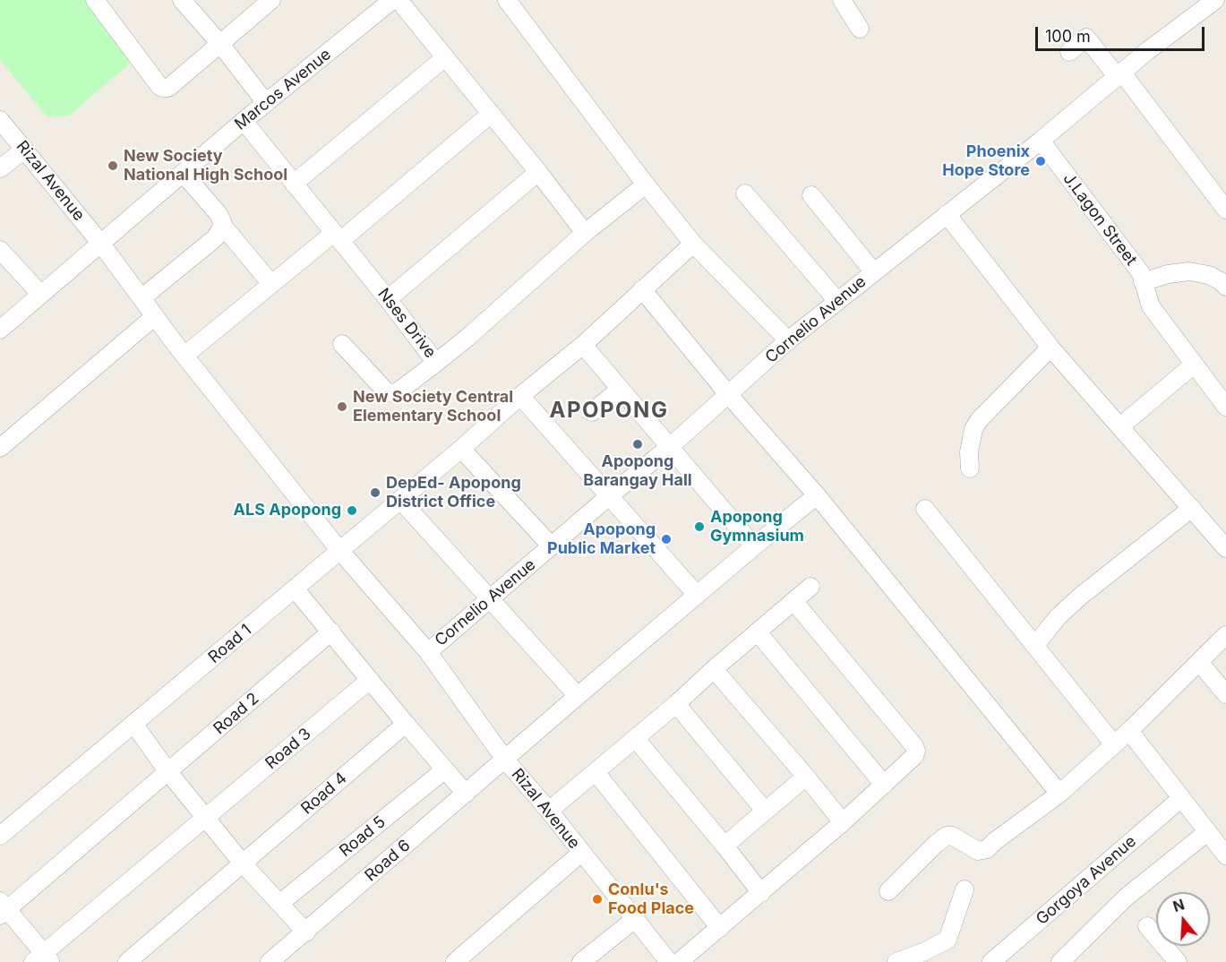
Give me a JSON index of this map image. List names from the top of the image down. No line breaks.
{"streets":{"street":["Marcos Avenue","Rizal Avenue","J.Lagon Street","Cornelio Avenue","Nses Drive","Road 1","Road 2","Road 3","Road 4","Road 5","Road 6","Gorgoya Avenue"]},"crossings":[["Marcos Avenue","Rizal Avenue"],["Marcos Avenue","Nses Drive"],["Rizal Avenue","Cornelio Avenue"],["Rizal Avenue","Road 1"],["Rizal Avenue","Road 6"],["J.Lagon Street","Cornelio Avenue"]],"districts":["APOPONG"],"places":["Phoenix Hope Store","New Society National High School","New Society Central Elementary School","Apopong Barangay Hall","DepEd- Apopong District Office","ALS Apopong","Apopong Gymnasium","Apopong Public Market","Conlu's Food Place"],"scale_bar":"100 m","north":"top"}
